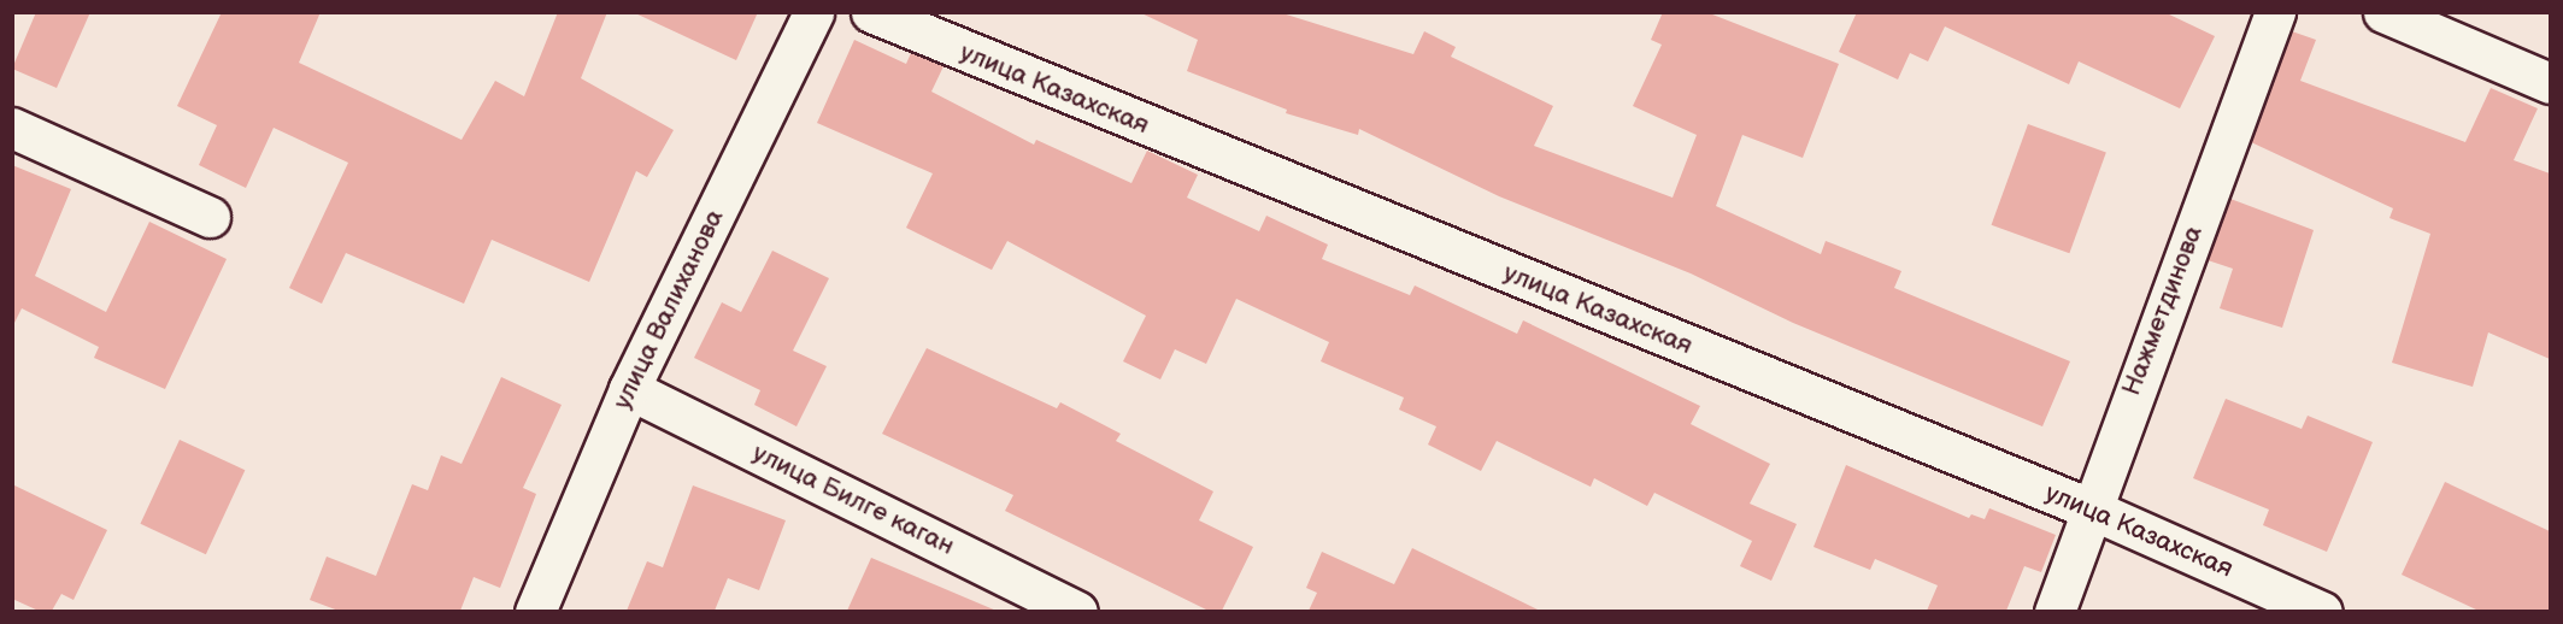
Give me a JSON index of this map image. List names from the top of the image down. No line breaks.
{"streets":{"street":["улица Казахская","улица Валиханова","Нажметдинова","улица Билге каган"]},"crossings":[["улица Казахская","Нажметдинова"],["улица Валиханова","улица Билге каган"]]}
